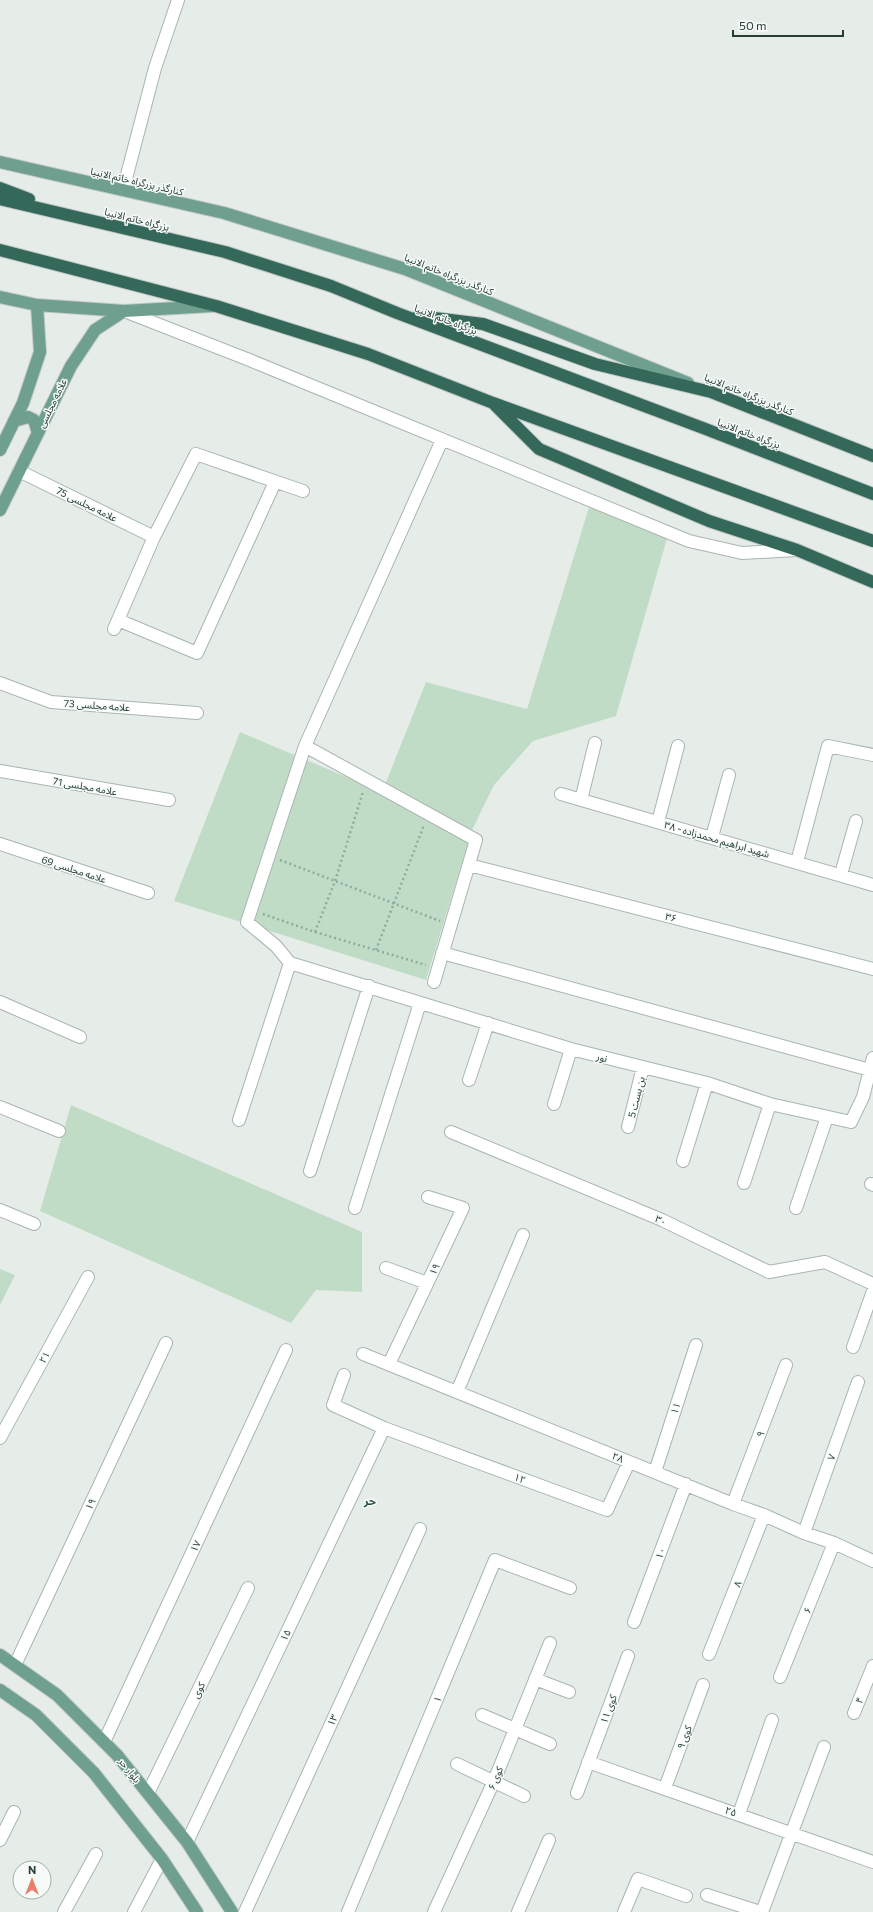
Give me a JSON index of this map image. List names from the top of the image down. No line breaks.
{"streets":{"highway":["کنارگذر بزرگراه خاتم الانبیا","بزرگراه خاتم الانبیا"],"main road":["علامه مجلسی","بلوار حر"],"street":["علامه مجلسی 75","علامه مجلسی 73","علامه مجلسی 71","شهید ابراهیم محمدزاده - ۳۸","علامه مجلسی 69","۳۶","نور","بن بست 5","۳۰","۱۹","۲۱","۱۱","۹","۲۸","۷","۱۲","۱۷","۱۰","۸","۶","۱۵","کوی","۱","۴","کوی ۱۱","۱۳","کوی ۹","کوی ۶","۲۵"]},"crossings":[["علامه مجلسی","علامه مجلسی 75"],["نور","بن بست 5"],["۱۹","۲۸"],["۱۹","بلوار حر"],["۱۱","۲۸"],["۹","۲۸"],["۲۸","۷"],["۲۸","۱۲"],["۲۸","۱۰"],["۲۸","۸"],["۲۸","۶"],["۱۲","۱۵"],["۱۷","بلوار حر"],["۱۵","بلوار حر"],["کوی","بلوار حر"],["کوی ۱۱","۲۵"],["کوی ۹","۲۵"]],"districts":["حر"],"scale_bar":"50 m","north":"top"}
